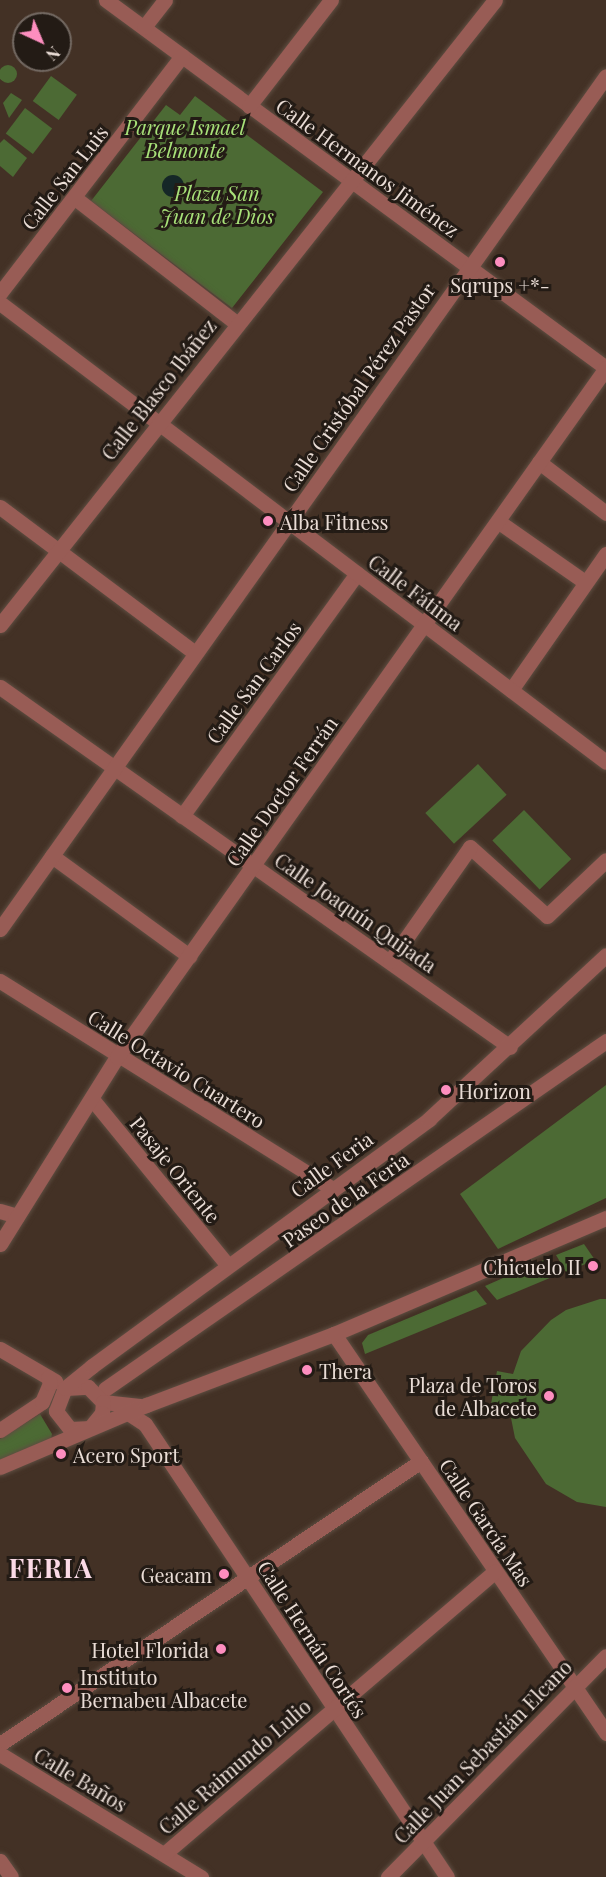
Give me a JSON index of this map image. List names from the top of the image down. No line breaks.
{"streets":{"street":["Calle Hermanos Jiménez","Calle San Luis","Calle Cristóbal Pérez Pastor","Calle Blasco Ibáñez","Calle Fátima","Calle San Carlos","Calle Doctor Ferrán","Calle Joaquín Quijada","Calle Octavio Cuartero","Calle Feria","Pasaje Oriente","Paseo de la Feria","Calle García Mas","Calle Hernán Cortés","Calle Juan Sebastián Elcano","Calle Raimundo Lulio","Calle Baños"]},"crossings":[["Calle Hermanos Jiménez","Calle San Luis"],["Calle Hermanos Jiménez","Calle Cristóbal Pérez Pastor"],["Calle Hermanos Jiménez","Calle Blasco Ibáñez"],["Calle Hermanos Jiménez","Calle Doctor Ferrán"],["Calle Cristóbal Pérez Pastor","Calle Fátima"],["Calle Cristóbal Pérez Pastor","Calle Joaquín Quijada"],["Calle Blasco Ibáñez","Calle Fátima"],["Calle Fátima","Calle San Carlos"],["Calle Fátima","Calle Doctor Ferrán"],["Calle San Carlos","Calle Joaquín Quijada"],["Calle Doctor Ferrán","Calle Joaquín Quijada"],["Calle Doctor Ferrán","Calle Octavio Cuartero"],["Calle Doctor Ferrán","Pasaje Oriente"],["Calle Joaquín Quijada","Calle Feria"],["Calle Octavio Cuartero","Calle Feria"],["Calle Feria","Pasaje Oriente"],["Calle Feria","Paseo de la Feria"],["Calle García Mas","Calle Juan Sebastián Elcano"],["Calle García Mas","Calle Raimundo Lulio"],["Calle Hernán Cortés","Calle Juan Sebastián Elcano"],["Calle Hernán Cortés","Calle Raimundo Lulio"],["Calle Raimundo Lulio","Calle Baños"]],"districts":["FERIA"],"parks":["Parque Ismael Belmonte","Plaza San Juan de Dios"],"places":["Sqrups +*-","Alba Fitness","Horizon","Chicuelo II","Thera","Plaza de Toros de Albacete","Acero Sport","Geacam","Hotel Florida","Instituto Bernabeu Albacete"],"north":"bottom right"}
